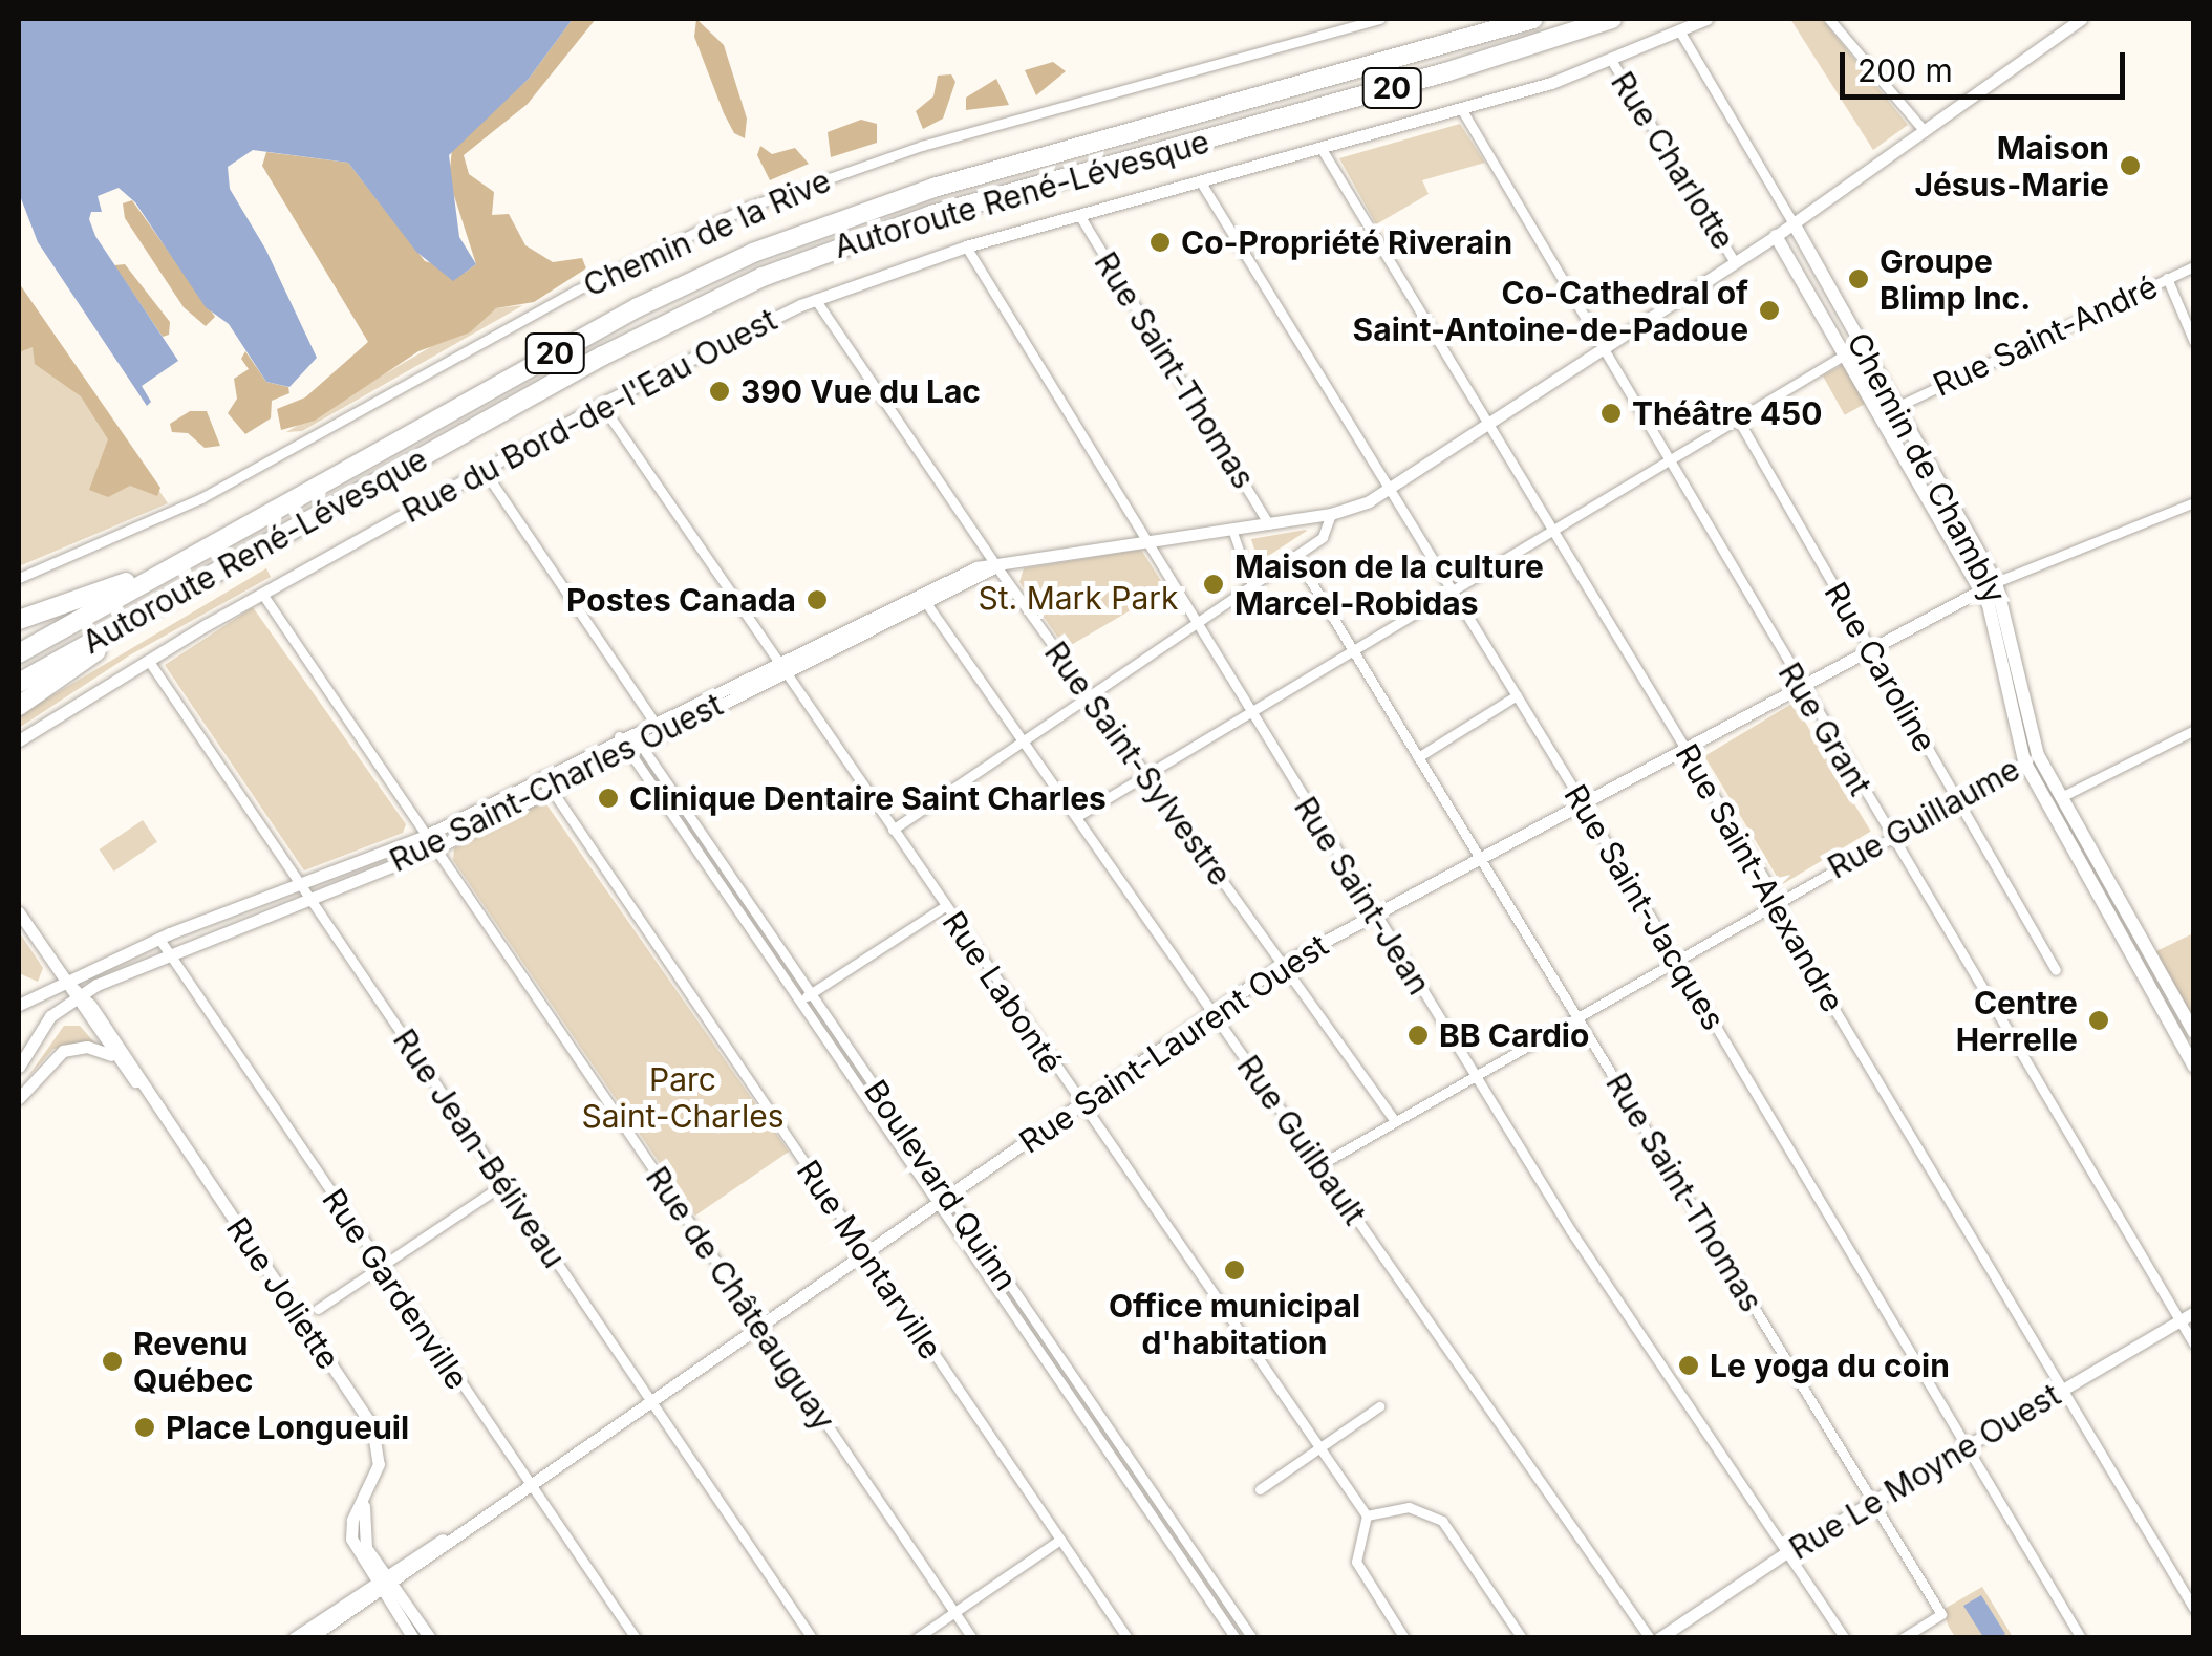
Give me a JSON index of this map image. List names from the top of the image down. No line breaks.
{"streets":{"highway":["20","Autoroute René-Lévesque"],"main road":["Chemin de Chambly"],"street":["Rue Charlotte","Chemin de la Rive","Rue Saint-André","Rue Saint-Thomas","Rue du Bord-de-l'Eau Ouest","Rue Caroline","Rue Grant","Rue Saint-Sylvestre","Rue Saint-Charles Ouest","Rue Guillaume","Rue Saint-Alexandre","Rue Saint-Jean","Rue Saint-Jacques","Rue Labonté","Rue Saint-Laurent Ouest","Rue Guilbault","Rue Jean-Béliveau","Boulevard Quinn","Rue Montarville","Rue Gardenville","Rue Joliette","Rue de Châteauguay","Rue Le Moyne Ouest"]},"crossings":[["Rue Charlotte","Rue du Bord-de-l'Eau Ouest"],["Rue Charlotte","Rue Saint-Charles Ouest"],["Rue Saint-André","Chemin de Chambly"],["Rue Saint-Thomas","Rue du Bord-de-l'Eau Ouest"],["Rue Saint-Thomas","Rue Saint-Charles Ouest"],["Rue Saint-Thomas","Rue Guillaume"],["Rue Saint-Thomas","Rue Saint-Laurent Ouest"],["Rue Saint-Thomas","Rue Le Moyne Ouest"],["Rue du Bord-de-l'Eau Ouest","Chemin de Chambly"],["Rue du Bord-de-l'Eau Ouest","Rue Grant"],["Rue du Bord-de-l'Eau Ouest","Rue Saint-Sylvestre"],["Rue du Bord-de-l'Eau Ouest","Rue Saint-Alexandre"],["Rue du Bord-de-l'Eau Ouest","Rue Saint-Jean"],["Rue du Bord-de-l'Eau Ouest","Rue Saint-Jacques"],["Rue du Bord-de-l'Eau Ouest","Rue Labonté"],["Rue du Bord-de-l'Eau Ouest","Rue Jean-Béliveau"],["Rue du Bord-de-l'Eau Ouest","Rue de Châteauguay"],["Chemin de Chambly","Rue Saint-Charles Ouest"],["Chemin de Chambly","Rue Guillaume"],["Chemin de Chambly","Rue Saint-Laurent Ouest"],["Rue Caroline","Rue Guillaume"],["Rue Caroline","Rue Saint-Laurent Ouest"],["Rue Grant","Rue Saint-Charles Ouest"],["Rue Grant","Rue Guillaume"],["Rue Grant","Rue Saint-Laurent Ouest"],["Rue Grant","Rue Le Moyne Ouest"],["Rue Saint-Sylvestre","Rue Saint-Charles Ouest"],["Rue Saint-Sylvestre","Rue Guillaume"],["Rue Saint-Sylvestre","Rue Saint-Laurent Ouest"],["Rue Saint-Charles Ouest","Rue Saint-Alexandre"],["Rue Saint-Charles Ouest","Rue Saint-Jean"],["Rue Saint-Charles Ouest","Rue Saint-Jacques"],["Rue Saint-Charles Ouest","Rue Labonté"],["Rue Saint-Charles Ouest","Rue Guilbault"],["Rue Saint-Charles Ouest","Rue Jean-Béliveau"],["Rue Saint-Charles Ouest","Boulevard Quinn"],["Rue Saint-Charles Ouest","Rue Montarville"],["Rue Saint-Charles Ouest","Rue Gardenville"],["Rue Saint-Charles Ouest","Rue Joliette"],["Rue Saint-Charles Ouest","Rue de Châteauguay"],["Rue Guillaume","Rue Saint-Alexandre"],["Rue Guillaume","Rue Saint-Jean"],["Rue Guillaume","Rue Saint-Jacques"],["Rue Guillaume","Rue Guilbault"],["Rue Saint-Alexandre","Rue Saint-Laurent Ouest"],["Rue Saint-Alexandre","Rue Le Moyne Ouest"],["Rue Saint-Jean","Rue Saint-Laurent Ouest"],["Rue Saint-Jean","Rue Le Moyne Ouest"],["Rue Saint-Jacques","Rue Saint-Laurent Ouest"],["Rue Saint-Jacques","Rue Le Moyne Ouest"],["Rue Labonté","Rue Saint-Laurent Ouest"],["Rue Saint-Laurent Ouest","Rue Guilbault"],["Rue Saint-Laurent Ouest","Rue Jean-Béliveau"],["Rue Saint-Laurent Ouest","Boulevard Quinn"],["Rue Saint-Laurent Ouest","Rue Montarville"],["Rue Saint-Laurent Ouest","Rue Gardenville"],["Rue Saint-Laurent Ouest","Rue Joliette"],["Rue Saint-Laurent Ouest","Rue de Châteauguay"]],"parks":["St. Mark Park","Parc Saint-Charles"],"places":["Maison Jésus-Marie","Co-Propriété Riverain","Groupe Blimp Inc.","Co-Cathedral of Saint-Antoine-de-Padoue","390 Vue du Lac","Théâtre 450","Maison de la culture Marcel-Robidas","Postes Canada","Clinique Dentaire Saint Charles","Centre Herrelle","BB Cardio","Office municipal d'habitation","Revenu Québec","Le yoga du coin","Place Longueuil"],"scale_bar":"200 m"}
